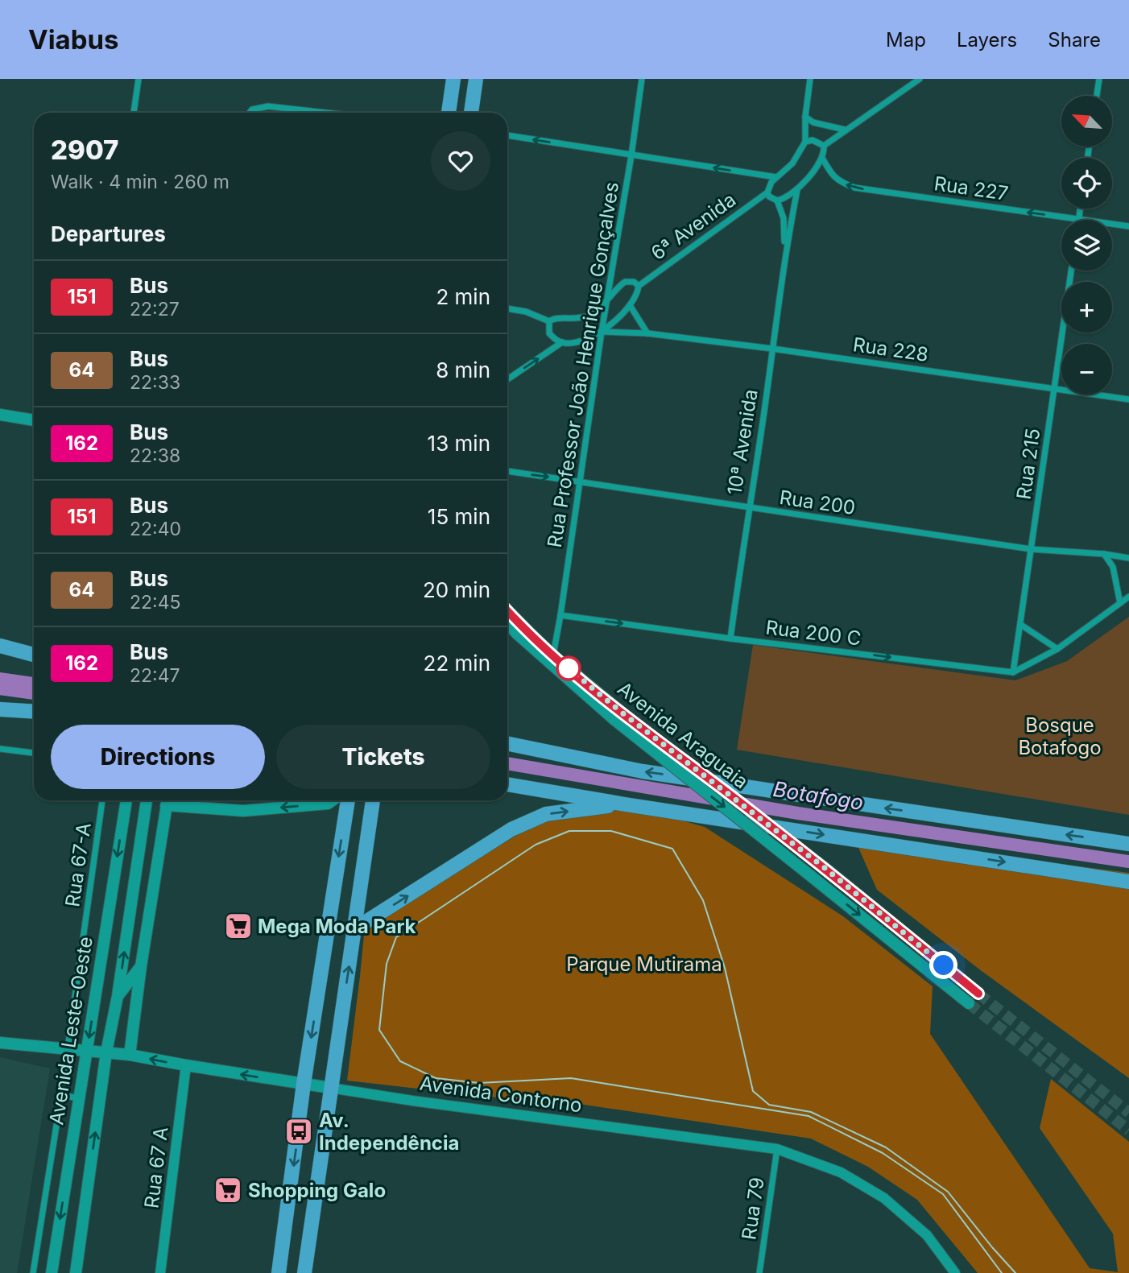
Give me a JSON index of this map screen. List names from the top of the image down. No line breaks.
{"streets":{"main road":["Avenida Araguaia","Avenida Leste-Oeste","Avenida Contorno"],"street":["Rua 227","6ª Avenida","Rua 228","Rua Professor João Henrique Gonçalves","10ª Avenida","Rua 215","Rua 200","Rua 200 C","Rua 67-A","Rua 67 A","Rua 79"]},"crossings":[["6ª Avenida","Rua 228"],["6ª Avenida","Rua Professor João Henrique Gonçalves"],["Rua 228","Rua Professor João Henrique Gonçalves"],["Rua 228","10ª Avenida"],["Rua 228","Rua 215"],["Rua Professor João Henrique Gonçalves","Rua 200"],["Rua Professor João Henrique Gonçalves","Rua 200 C"],["Rua Professor João Henrique Gonçalves","Avenida Araguaia"],["10ª Avenida","Rua 200"],["10ª Avenida","Rua 200 C"],["Rua 215","Rua 200"],["Rua 215","Rua 200 C"],["Rua 67-A","Avenida Contorno"],["Avenida Leste-Oeste","Avenida Contorno"],["Avenida Contorno","Rua 67 A"],["Avenida Contorno","Rua 79"]],"one_way":["Rua 227","Rua 200 C"],"water":["Botafogo"],"parks":["Bosque Botafogo","Parque Mutirama"],"places":{"supermarket":["Mega Moda Park","Shopping Galo"],"bus stop":["Av. Independência"]},"lines":["bus line 151"],"north":"top left","page":{"header":"Viabus","nav":["Map","Layers","Share"],"map_buttons":["+","−"],"heading":[["2907","Walk · 4 min · 260 m"],"Departures"],"list":[{"mark":"151","name":"Bus","note":"22:27","value":"2 min"},{"mark":"64","name":"Bus","note":"22:33","value":"8 min"},{"mark":"162","name":"Bus","note":"22:38","value":"13 min"},{"mark":"151","name":"Bus","note":"22:40","value":"15 min"},{"mark":"64","name":"Bus","note":"22:45","value":"20 min"},{"mark":"162","name":"Bus","note":"22:47","value":"22 min"}],"buttons":["Directions","Tickets"]}}
